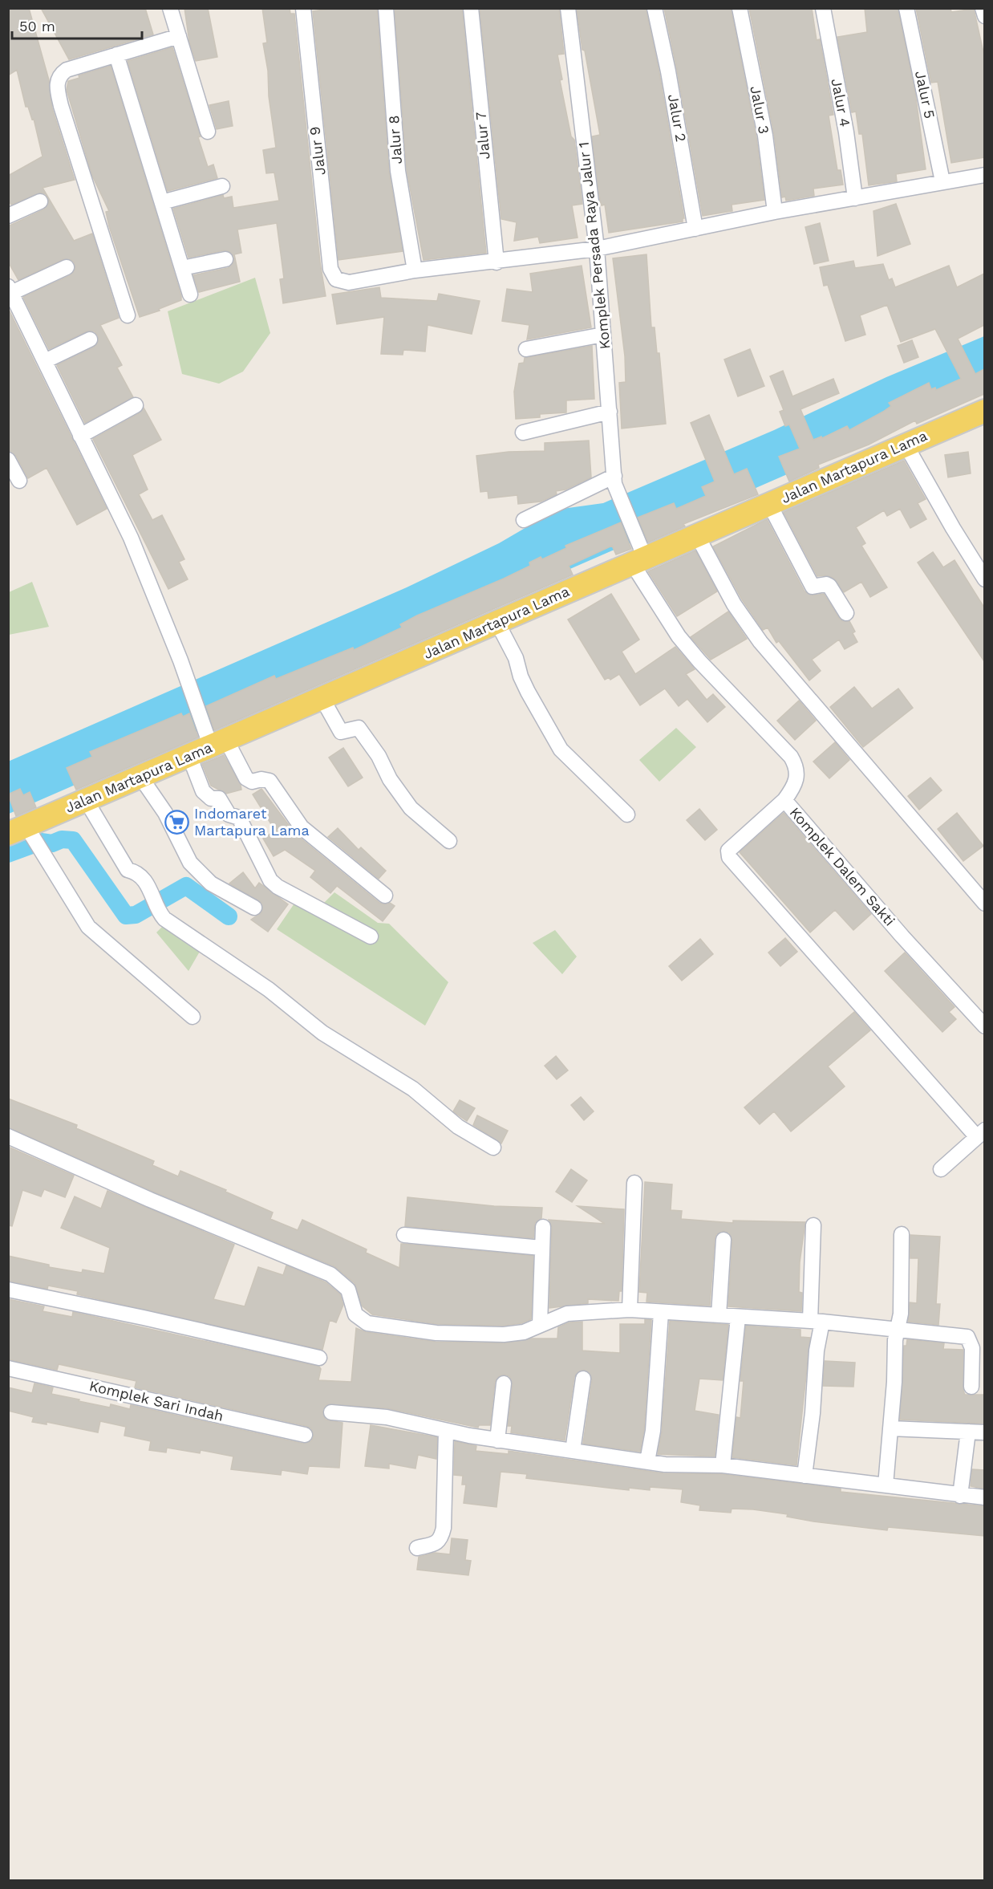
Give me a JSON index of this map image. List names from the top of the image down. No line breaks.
{"streets":{"main road":["Jalan Martapura Lama"],"street":["Jalur 5","Jalur 4","Jalur 3","Jalur 2","Jalur 7","Jalur 8","Jalur 9","Komplek Persada Raya Jalur 1","Komplek Dalem Sakti","Komplek Sari Indah"]},"crossings":[["Jalur 8","Jalur 9"],["Komplek Persada Raya Jalur 1","Jalan Martapura Lama"],["Komplek Persada Raya Jalur 1","Komplek Dalem Sakti"],["Jalan Martapura Lama","Komplek Dalem Sakti"]],"places":{"supermarket":["Indomaret Martapura Lama"]},"scale_bar":"50 m"}
